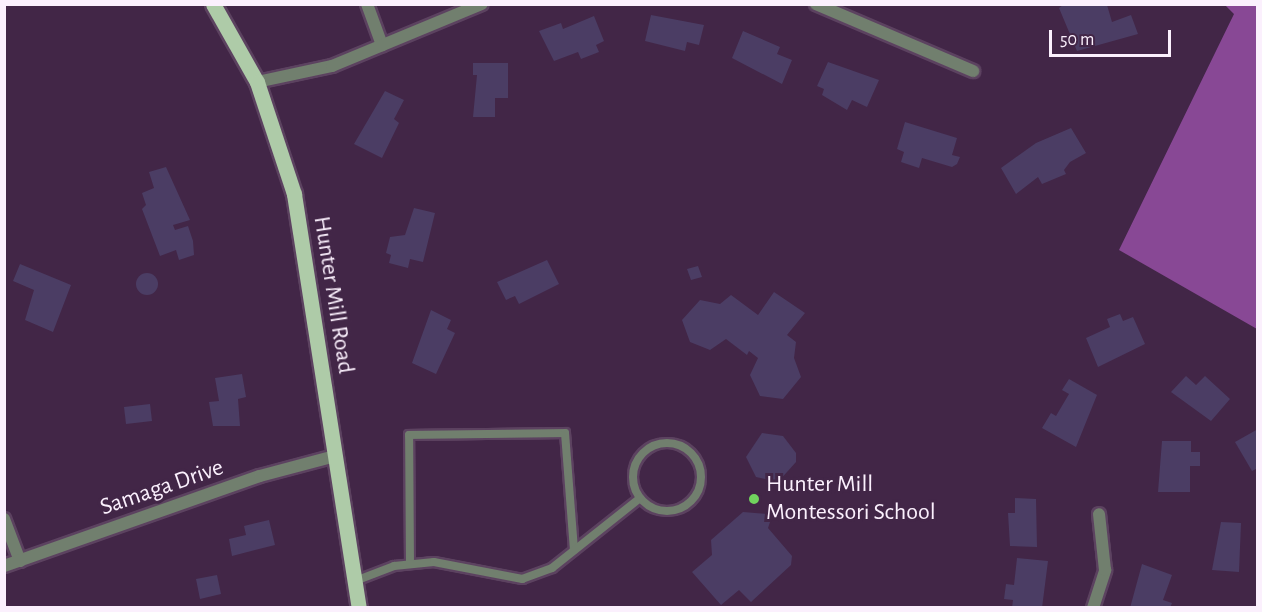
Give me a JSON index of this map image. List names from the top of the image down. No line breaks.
{"streets":{"main road":["Hunter Mill Road"],"street":["Samaga Drive"]},"crossings":[["Hunter Mill Road","Samaga Drive"]],"places":["Hunter Mill Montessori School"],"scale_bar":"50 m"}
